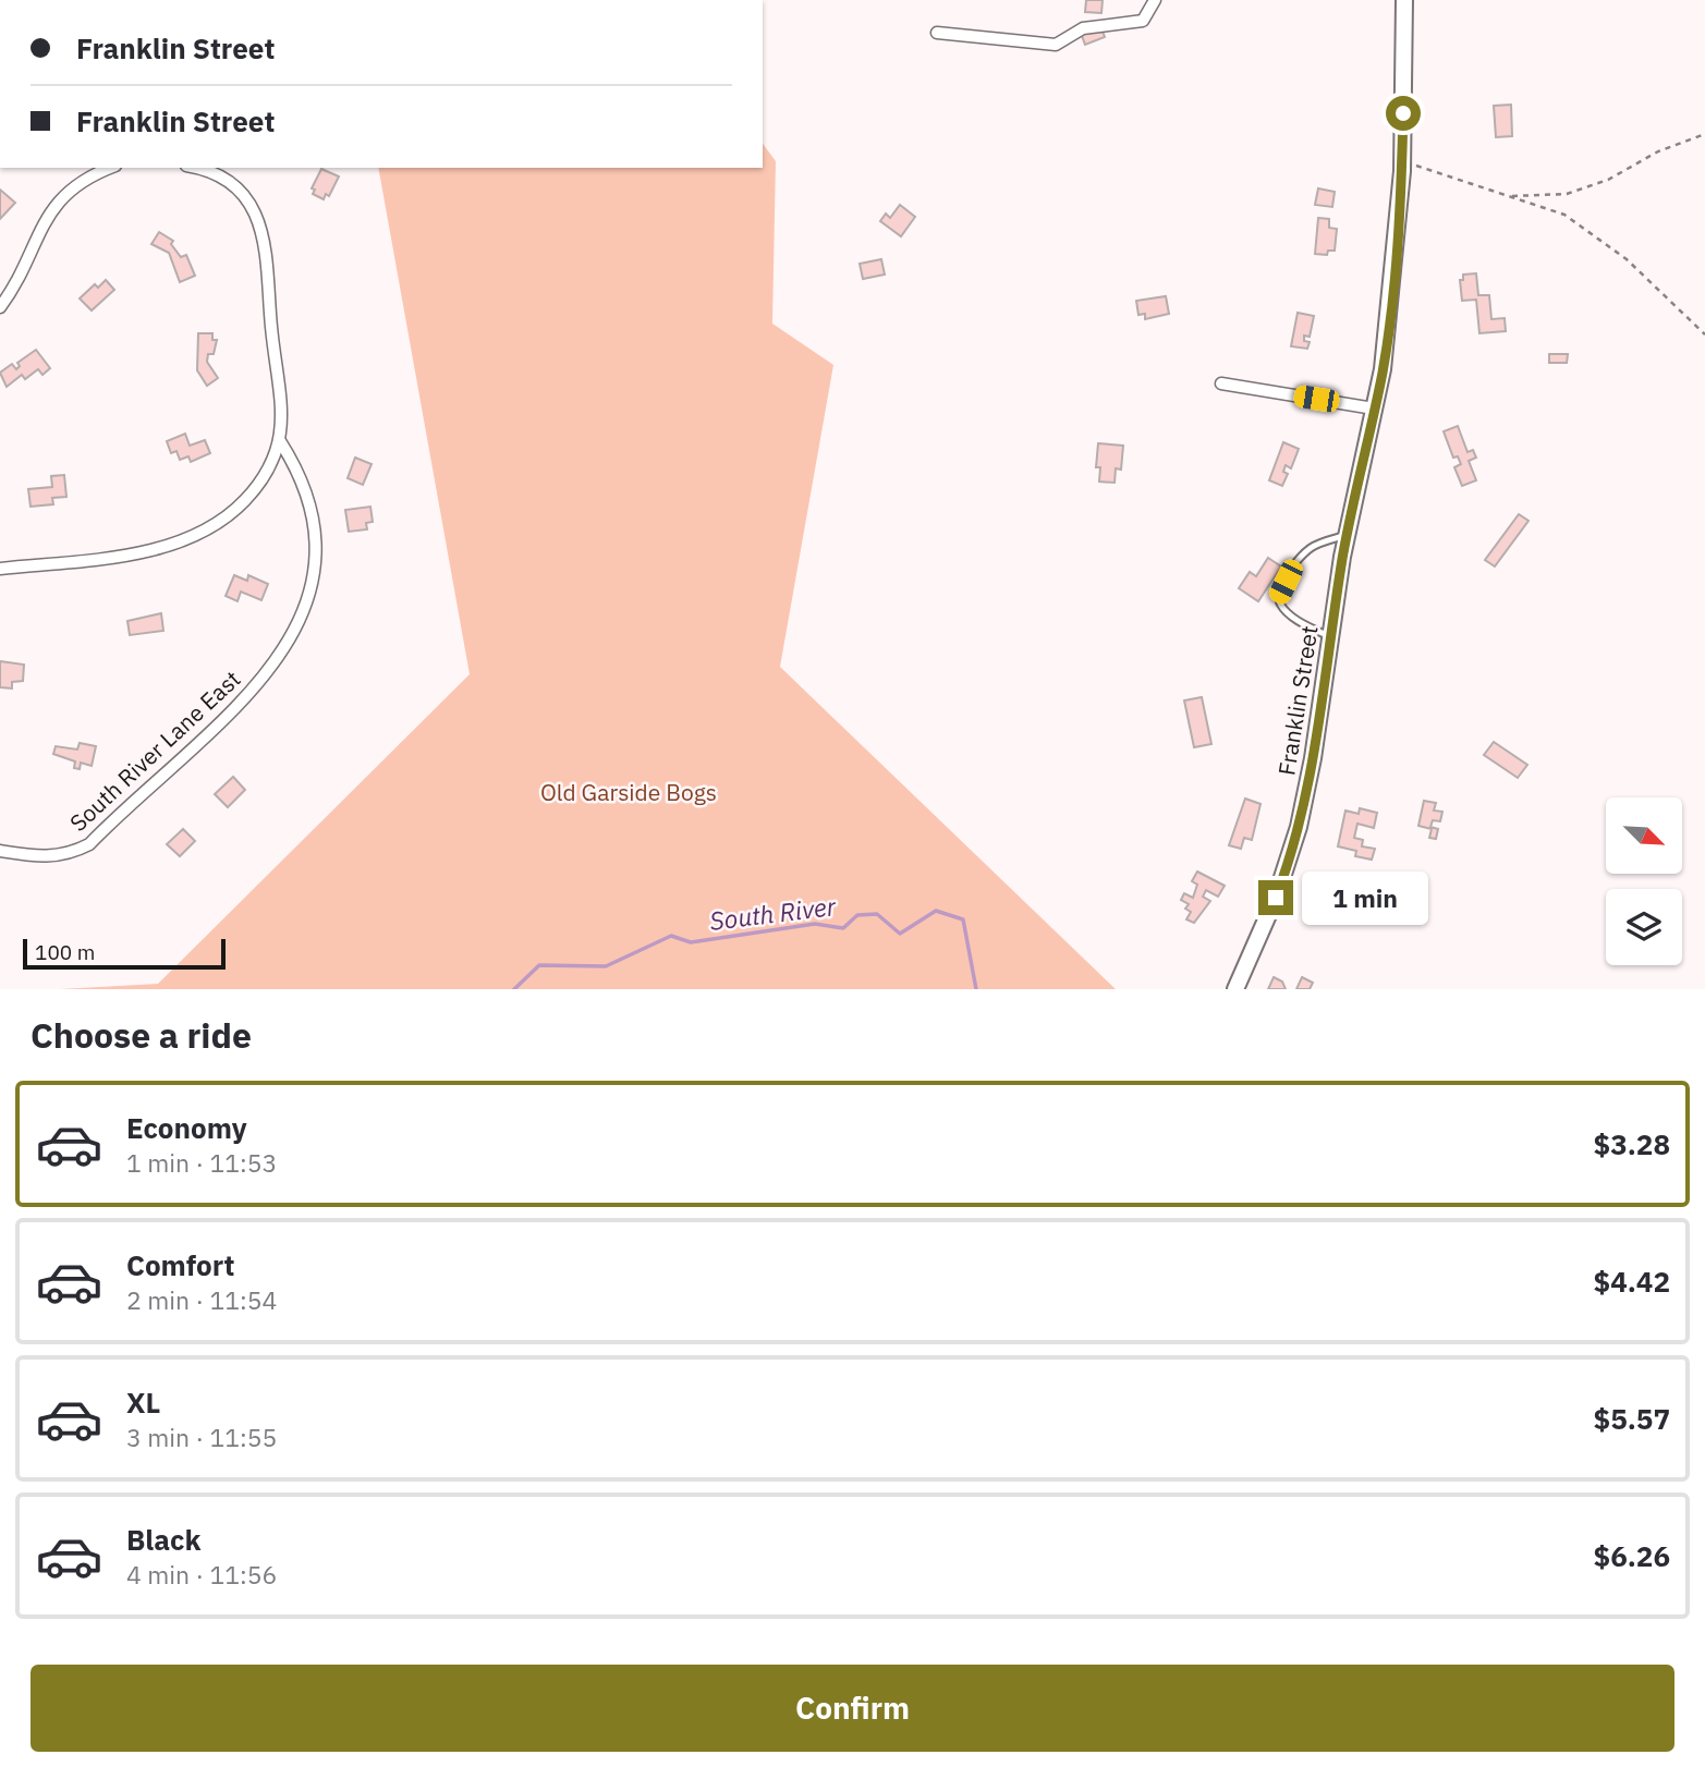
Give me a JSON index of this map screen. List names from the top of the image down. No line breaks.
{"streets":{"street":["Franklin Street","South River Lane East"]},"water":["South River"],"parks":["Old Garside Bogs"],"scale_bar":"100 m","north":"bottom right","page":{"banner":["Franklin Street","Franklin Street"],"bubble":"1 min","scale":"100 m","heading":"Choose a ride","list":[{"name":"Economy","note":"1 min · 11:53","value":"$3.28"},{"name":"Comfort","note":"2 min · 11:54","value":"$4.42"},{"name":"XL","note":"3 min · 11:55","value":"$5.57"},{"name":"Black","note":"4 min · 11:56","value":"$6.26"}],"buttons":"Confirm"}}
